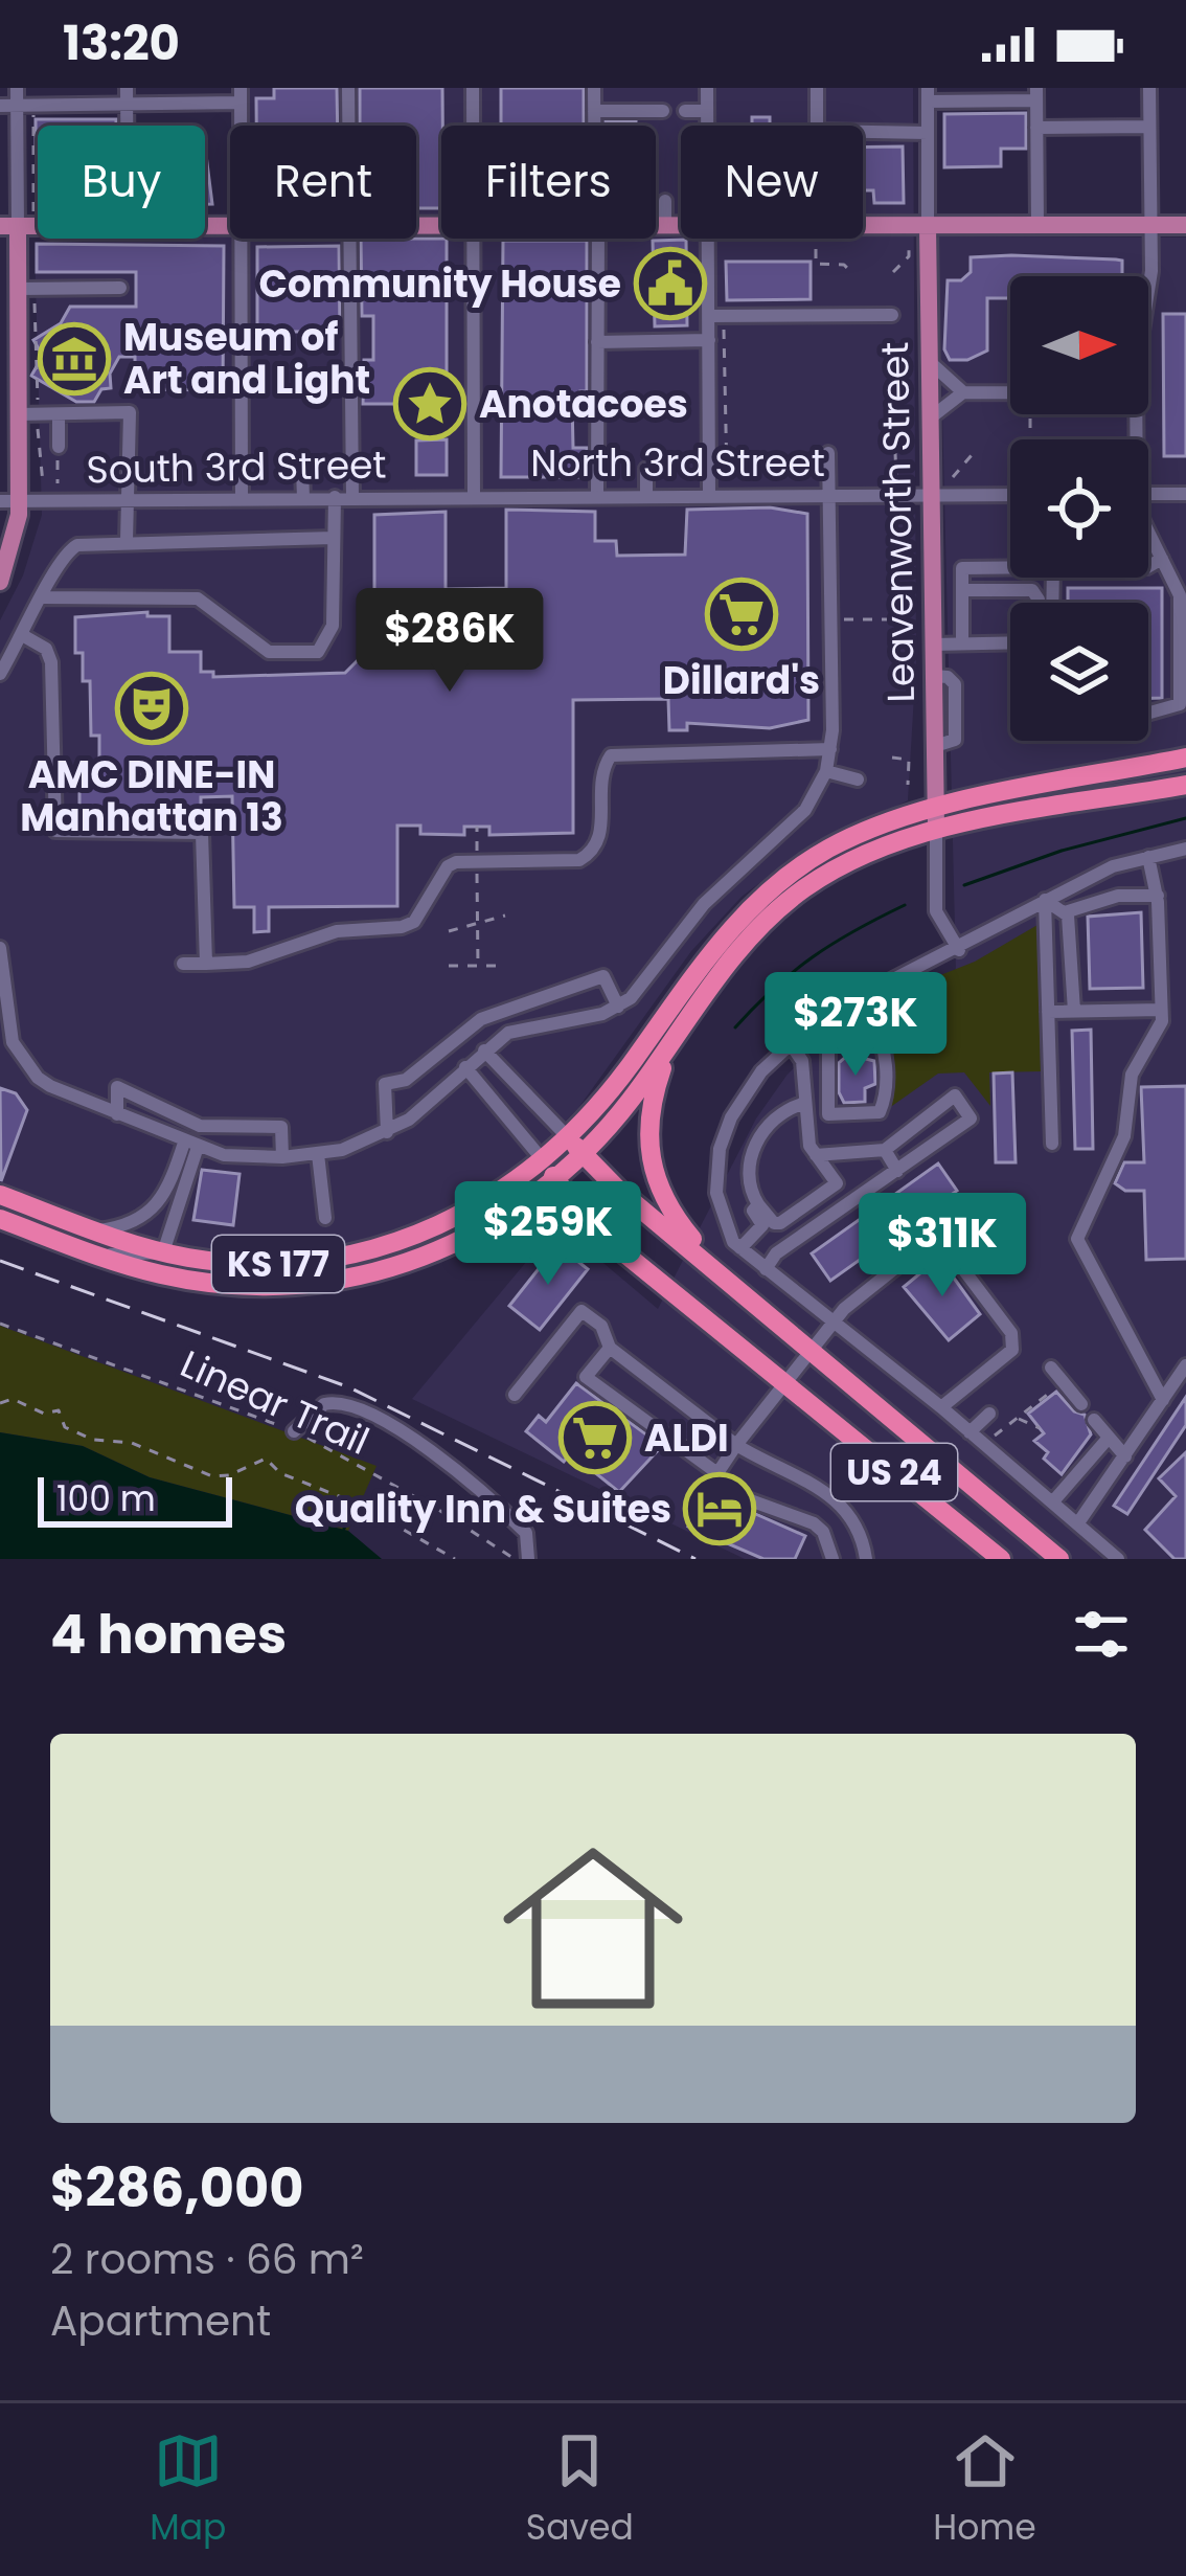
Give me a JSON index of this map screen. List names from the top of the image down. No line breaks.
{"streets":{"highway":["KS 177","US 24"],"main road":["Leavenworth Street"],"street":["North 3rd Street","South 3rd Street"],"path":["Linear Trail"]},"crossings":[["North 3rd Street","South 3rd Street"],["North 3rd Street","Leavenworth Street"],["Leavenworth Street","US 24"],["KS 177","US 24"]],"places":{"public building":["Community House"],"museum":["Museum of Art and Light"],"place":["Anotacoes"],"supermarket":["Dillard's","ALDI"],"theatre":["AMC DINE-IN Manhattan 13"],"hotel":["Quality Inn & Suites"]},"scale_bar":"100 m","north":"right","page":{"status":"13:20","chip":["Buy","Rent","Filters","New"],"price":["$286K","$273K","$259K","$311K"],"scale":"100 m","heading":"4 homes","list":[{"name":"$286,000","note":"2 rooms · 66 m² · Apartment"}],"tabs":["Map","Saved","Home"]}}
